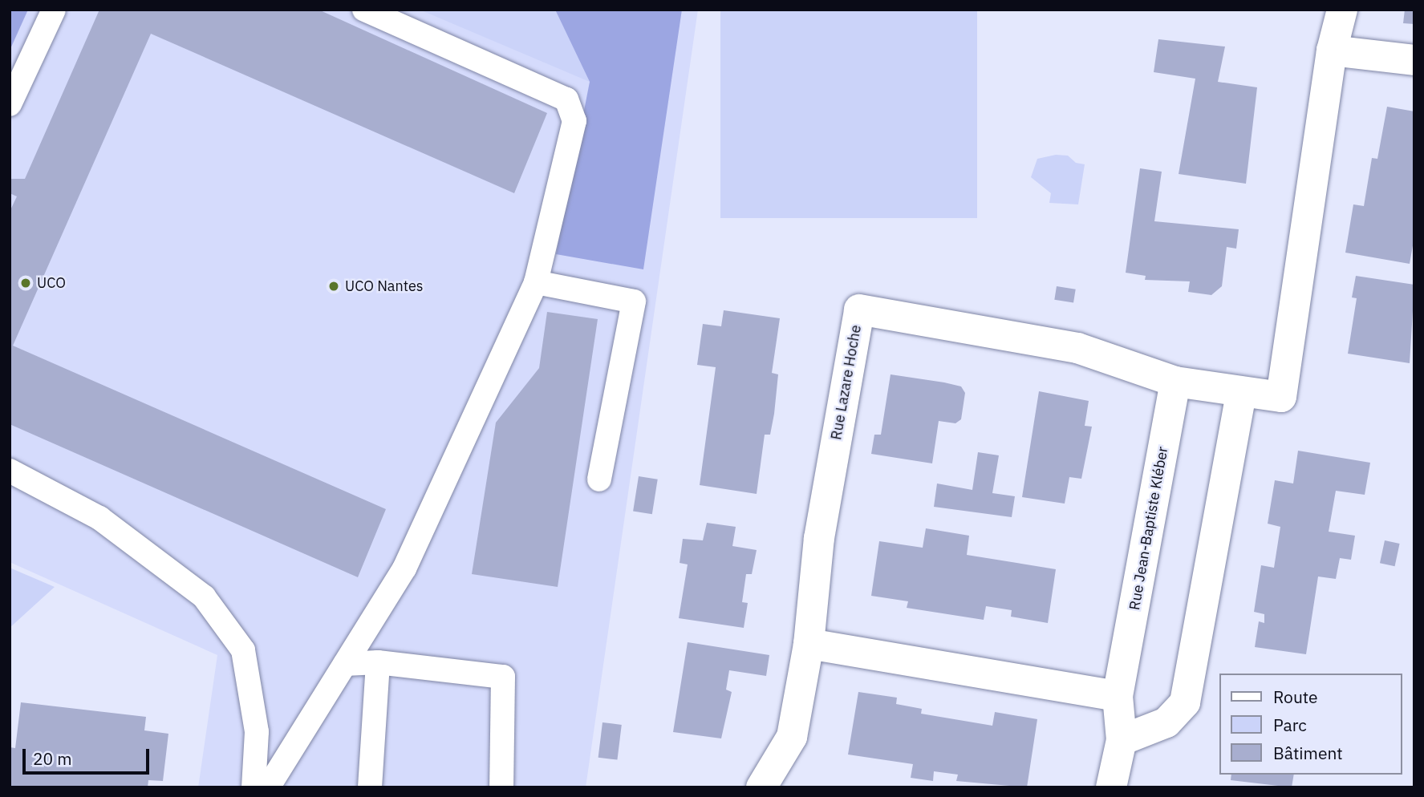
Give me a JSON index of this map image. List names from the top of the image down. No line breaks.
{"streets":{"street":["Rue Lazare Hoche","Rue Jean-Baptiste Kléber"]},"crossings":[["Rue Lazare Hoche","Rue Jean-Baptiste Kléber"]],"places":["UCO","UCO Nantes"],"legend":["Route","Parc","Bâtiment"],"scale_bar":"20 m"}
